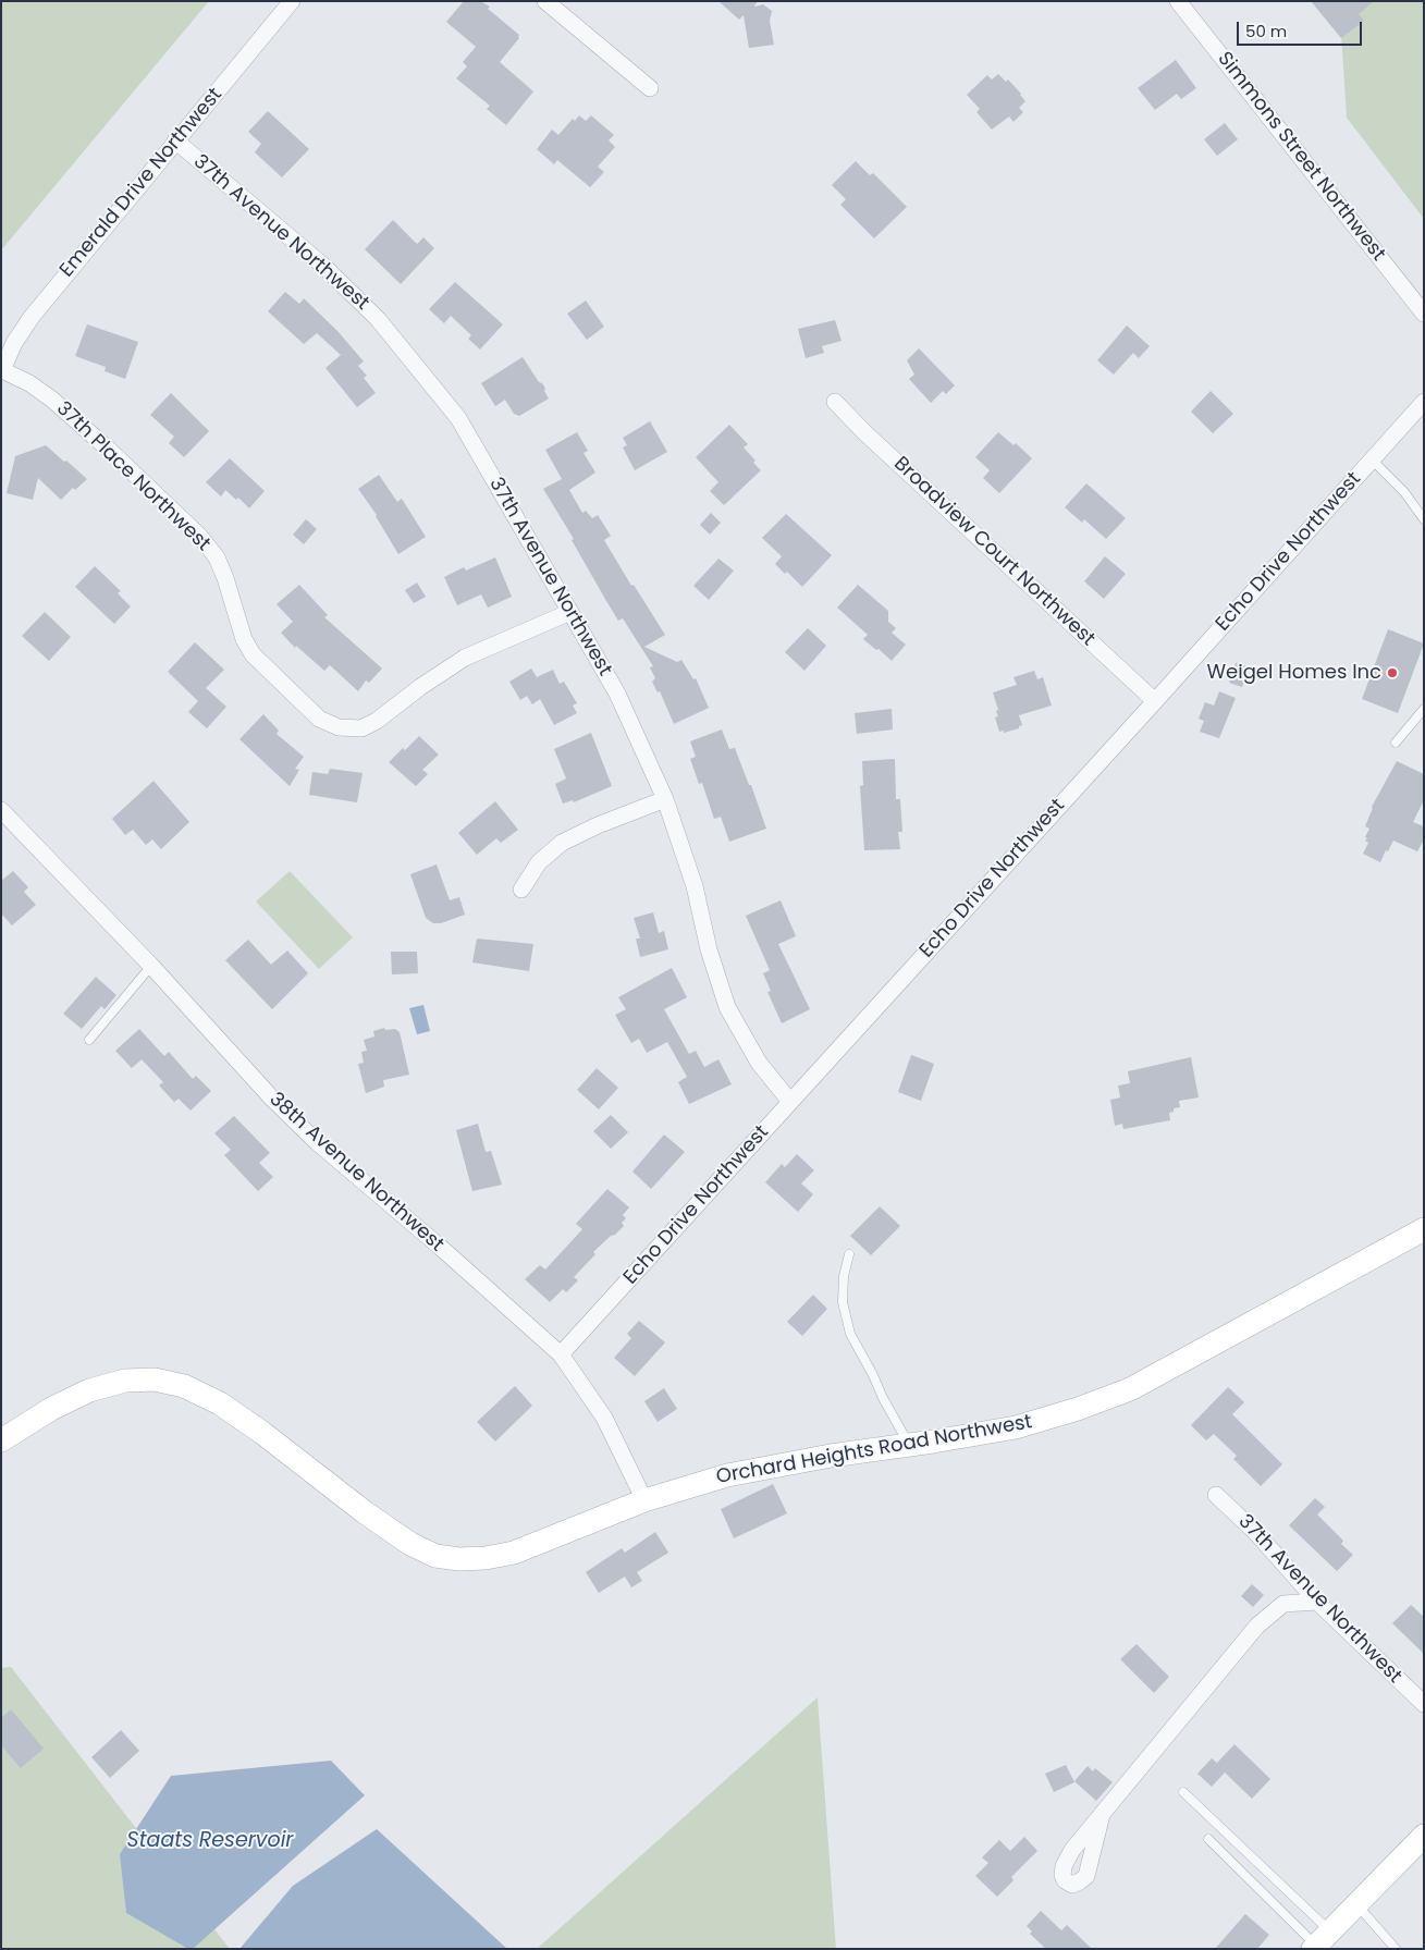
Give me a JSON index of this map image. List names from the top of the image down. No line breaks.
{"streets":{"street":["Simmons Street Northwest","Emerald Drive Northwest","37th Avenue Northwest","37th Place Northwest","Broadview Court Northwest","Echo Drive Northwest","38th Avenue Northwest","Orchard Heights Road Northwest"]},"crossings":[["Emerald Drive Northwest","37th Avenue Northwest"],["Emerald Drive Northwest","37th Place Northwest"],["37th Avenue Northwest","37th Place Northwest"],["37th Avenue Northwest","Echo Drive Northwest"],["Broadview Court Northwest","Echo Drive Northwest"],["Echo Drive Northwest","38th Avenue Northwest"],["38th Avenue Northwest","Orchard Heights Road Northwest"]],"water":["Staats Reservoir"],"places":["Weigel Homes Inc"],"scale_bar":"50 m"}
